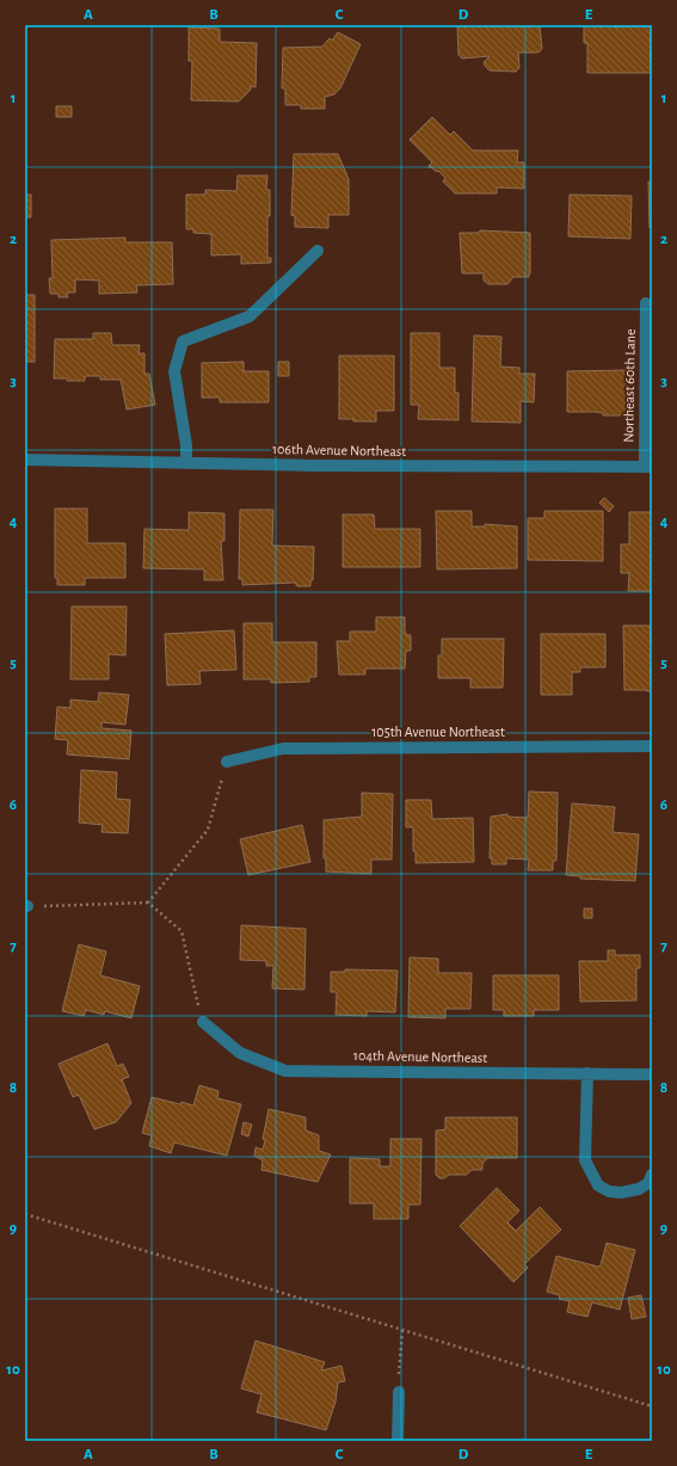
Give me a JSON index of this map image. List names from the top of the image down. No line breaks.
{"streets":{"street":["Northeast 60th Lane","106th Avenue Northeast","105th Avenue Northeast","104th Avenue Northeast"]},"crossings":[["Northeast 60th Lane","106th Avenue Northeast"]],"grid":{"columns":["A","B","C","D","E"],"rows":["1","2","3","4","5","6","7","8","9","10"]}}
